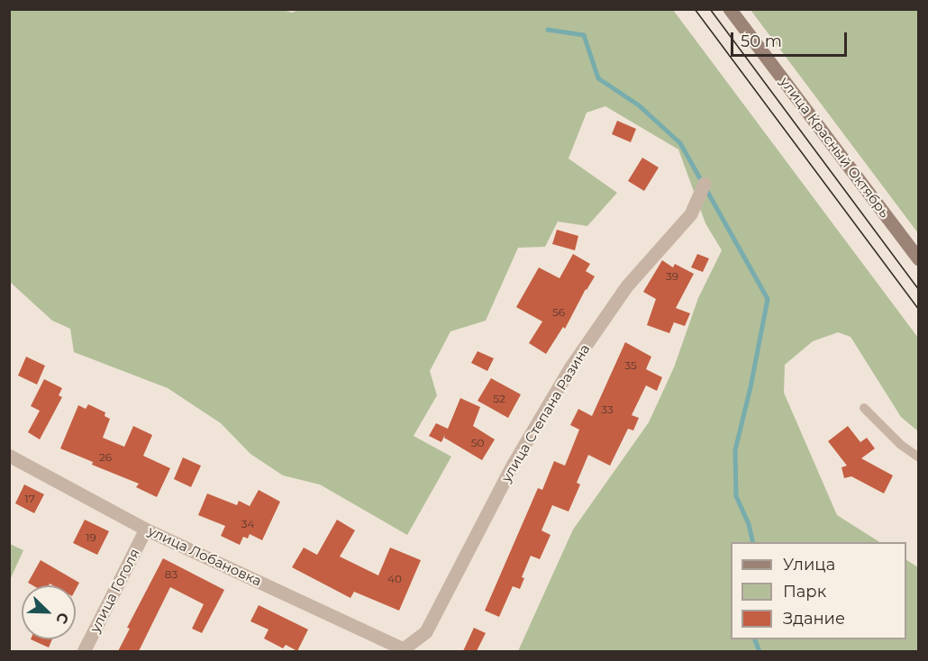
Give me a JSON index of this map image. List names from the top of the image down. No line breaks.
{"streets":{"main road":["улица Красный Октябрь"],"street":["улица Степана Разина","улица Лобановка","улица Гоголя"]},"crossings":[["улица Степана Разина","улица Лобановка"],["улица Лобановка","улица Гоголя"]],"house_numbers":["39","56","35","52","33","50","26","17","34","19","83","40"],"legend":["Улица","Парк","Здание"],"scale_bar":"50 m","north":"bottom right"}
